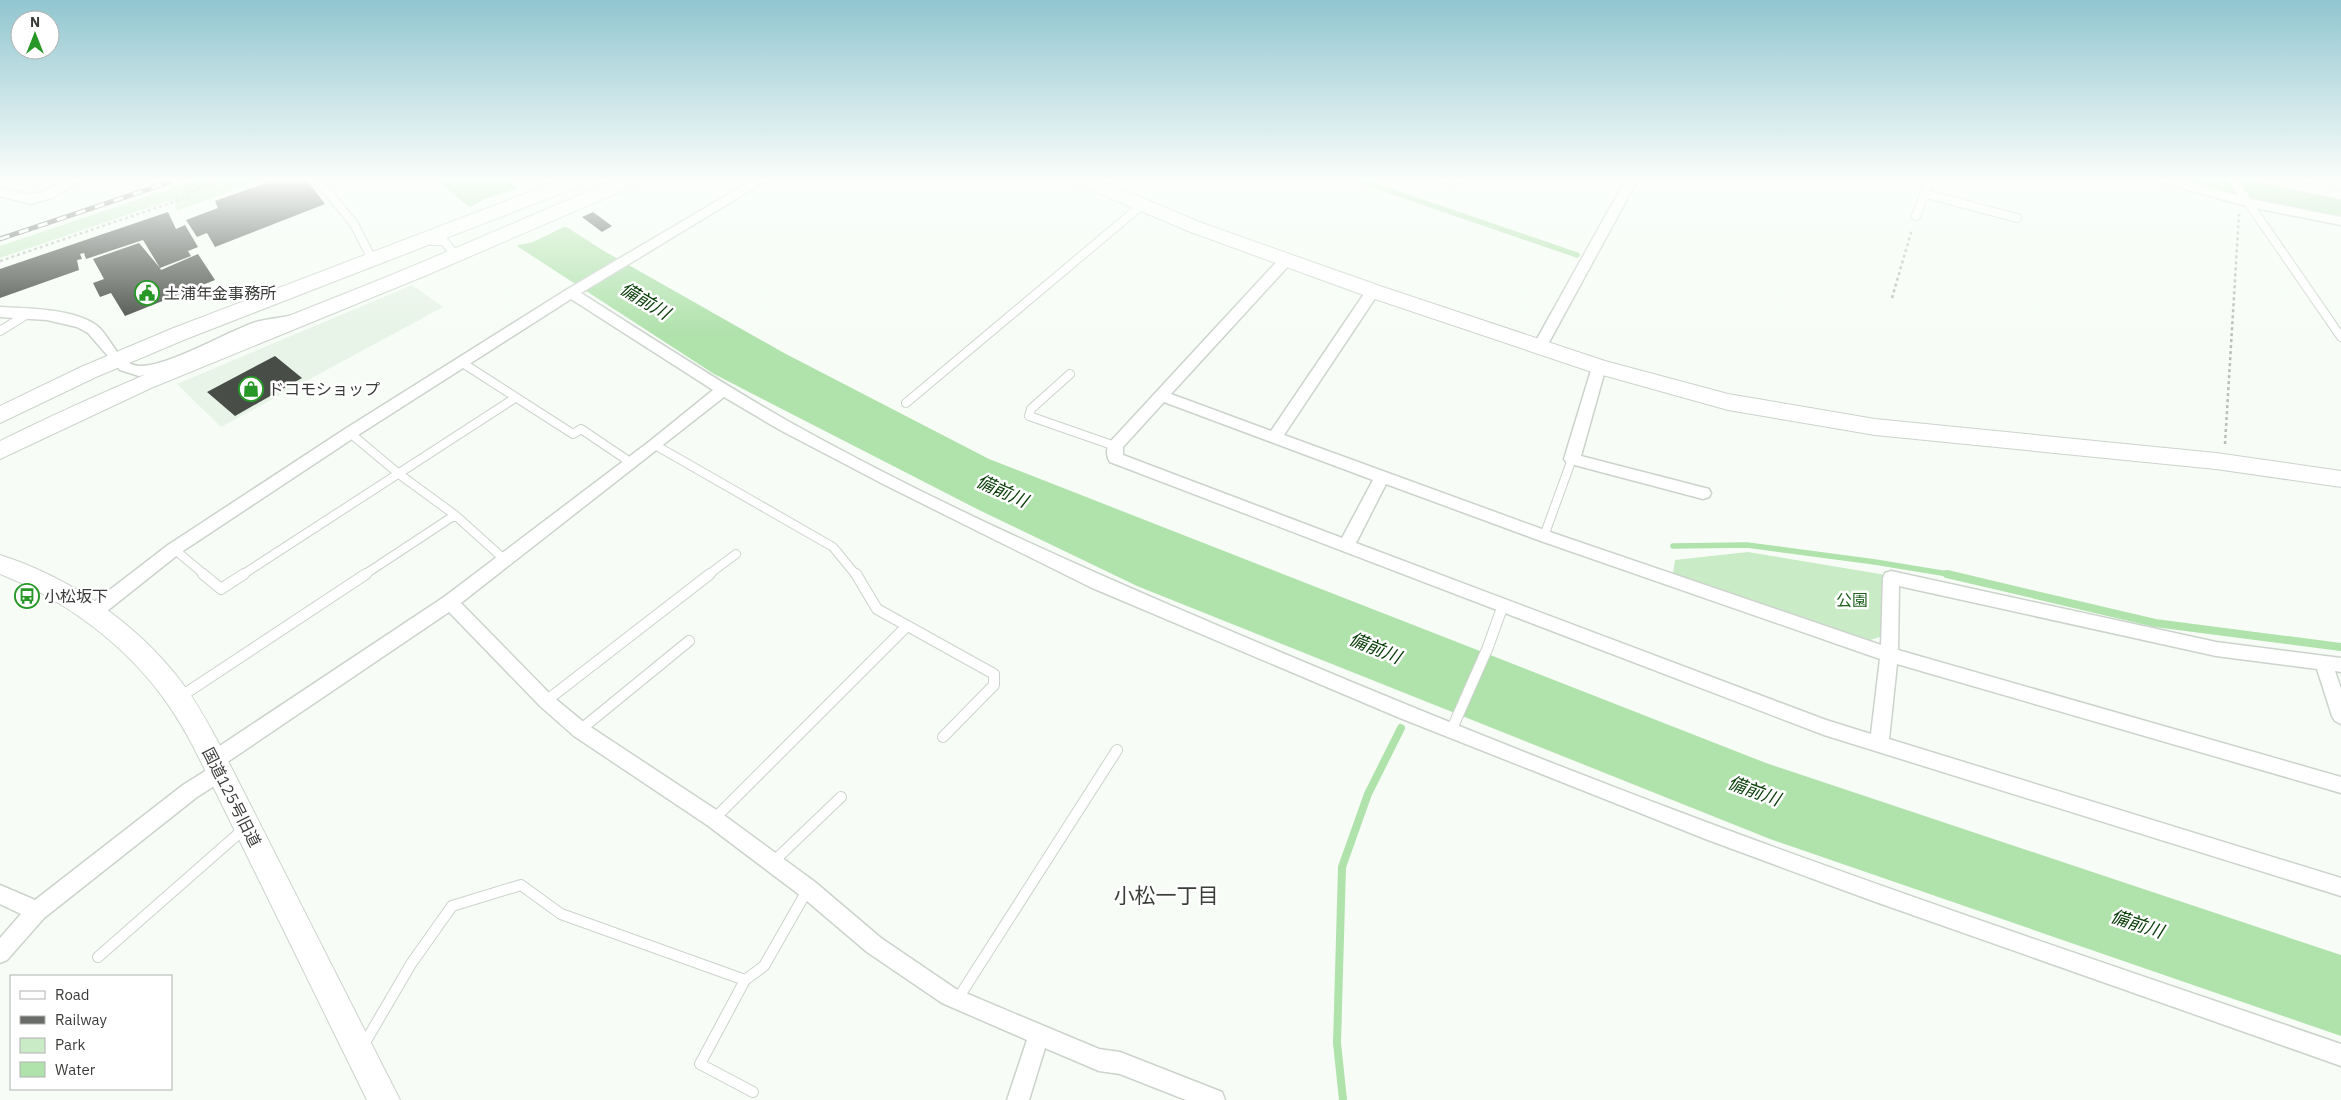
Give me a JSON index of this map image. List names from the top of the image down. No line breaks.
{"streets":{"street":["国道125号旧道"]},"districts":["小松一丁目"],"water":["備前川"],"parks":["公園"],"places":{"public building":["土浦年金事務所"],"shop":["ドコモショップ"],"bus stop":["小松坂下"]},"legend":["Road","Railway","Park","Water"],"north":"top"}
